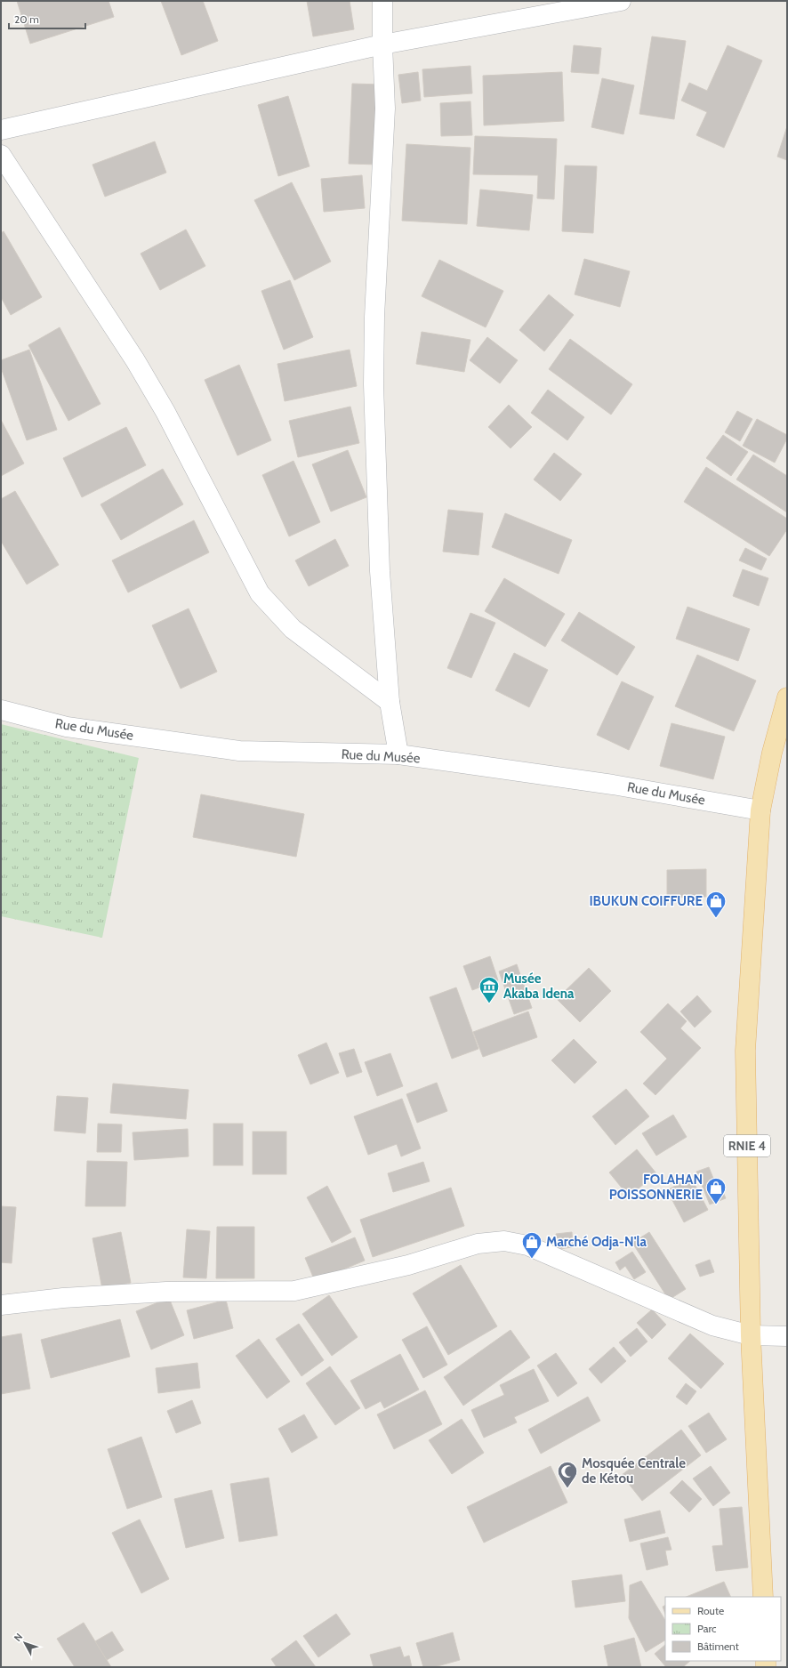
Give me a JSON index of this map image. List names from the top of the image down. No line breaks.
{"streets":{"main road":["RNIE 4"],"street":["Rue du Musée"]},"crossings":[["Rue du Musée","RNIE 4"]],"places":{"shop":["IBUKUN COIFFURE","FOLAHAN POISSONNERIE","Marché Odja-N'la"],"museum":["Musée Akaba Idena"],"mosque":["Mosquée Centrale de Kétou"]},"legend":["Route","Parc","Bâtiment"],"scale_bar":"20 m","north":"top left"}
